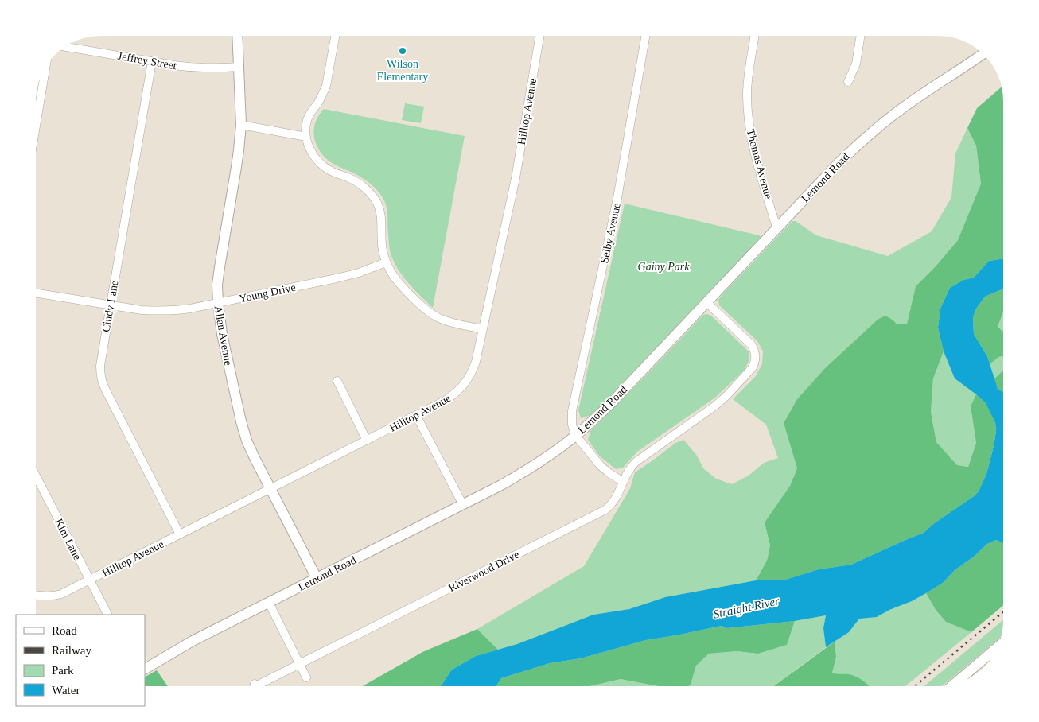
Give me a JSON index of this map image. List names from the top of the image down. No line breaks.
{"streets":{"street":["Jeffrey Street","Hilltop Avenue","Thomas Avenue","Lemond Road","Selby Avenue","Young Drive","Cindy Lane","Allan Avenue","Kim Lane","Riverwood Drive"]},"crossings":[["Jeffrey Street","Cindy Lane"],["Jeffrey Street","Allan Avenue"],["Hilltop Avenue","Cindy Lane"],["Hilltop Avenue","Allan Avenue"],["Hilltop Avenue","Kim Lane"],["Thomas Avenue","Lemond Road"],["Lemond Road","Selby Avenue"],["Lemond Road","Allan Avenue"],["Lemond Road","Riverwood Drive"],["Young Drive","Cindy Lane"],["Young Drive","Allan Avenue"]],"water":["Straight River"],"parks":["Gainy Park"],"places":["Wilson Elementary"],"legend":["Road","Railway","Park","Water"]}
